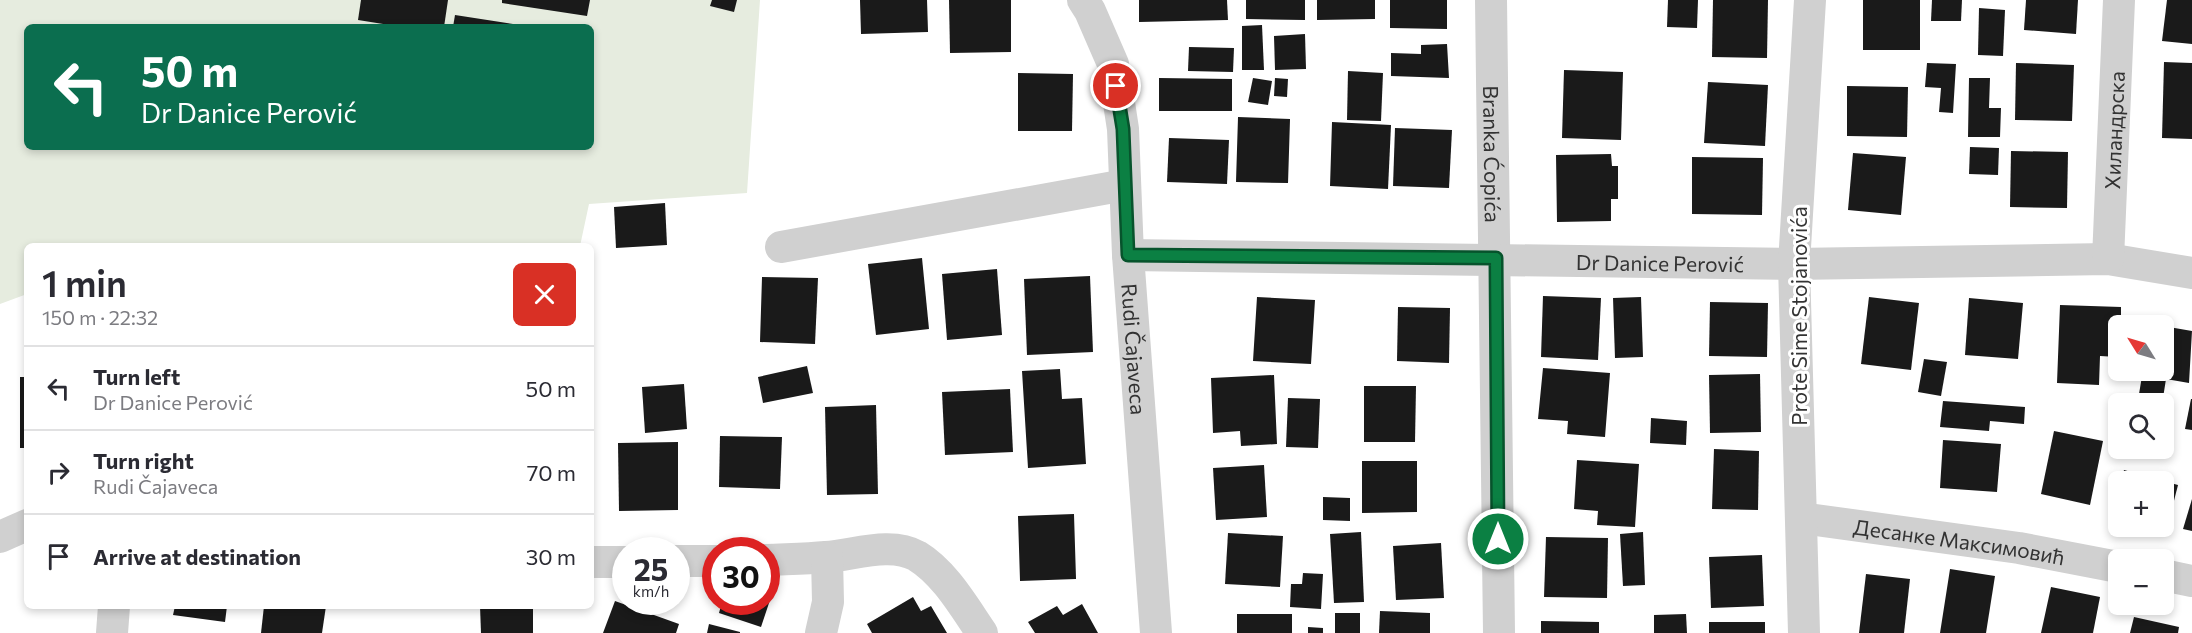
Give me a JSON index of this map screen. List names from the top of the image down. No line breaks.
{"streets":{"street":["Хиландрска","Branka Ćopića","Dr Danice Perović","Prote Sime Stojanovića","Rudi Čajaveca","Десанке Максимовић"]},"crossings":[["Хиландрска","Dr Danice Perović"],["Branka Ćopića","Dr Danice Perović"],["Dr Danice Perović","Prote Sime Stojanovića"],["Dr Danice Perović","Rudi Čajaveca"],["Prote Sime Stojanovića","Десанке Максимовић"]],"north":"top left","page":{"turn":["50 m","Dr Danice Perović"],"heading":["1 min","150 m · 22:32"],"map_buttons":["+","−"],"list":[{"name":"Turn left","note":"Dr Danice Perović","value":"50 m"},{"name":"Turn right","note":"Rudi Čajaveca","value":"70 m"},{"name":"Arrive at destination","value":"30 m"}],"speed":"25 km/h","limit":"30"}}
